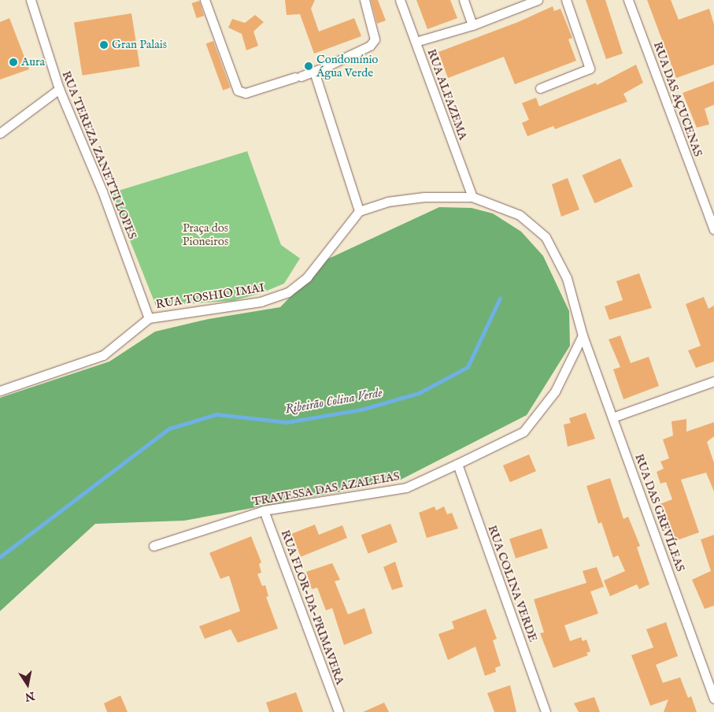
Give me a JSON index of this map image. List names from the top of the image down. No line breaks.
{"streets":{"street":["RUA ALFAZEMA","RUA DAS AÇUCENAS","RUA TEREZA ZANETTI LOPES","RUA TOSHIO IMAI","TRAVESSA DAS AZALEIAS","RUA DAS GREVÍLEAS","RUA COLINA VERDE","RUA FLOR-DA-PRIMAVERA"]},"crossings":[["RUA ALFAZEMA","RUA DAS GREVÍLEAS"],["RUA TEREZA ZANETTI LOPES","RUA TOSHIO IMAI"],["TRAVESSA DAS AZALEIAS","RUA DAS GREVÍLEAS"],["TRAVESSA DAS AZALEIAS","RUA COLINA VERDE"],["TRAVESSA DAS AZALEIAS","RUA FLOR-DA-PRIMAVERA"]],"water":["Ribeirão Colina Verde"],"parks":["Praça dos Pioneiros"],"places":["Gran Palais","Aura","Condomínio Água Verde"],"north":"bottom"}
